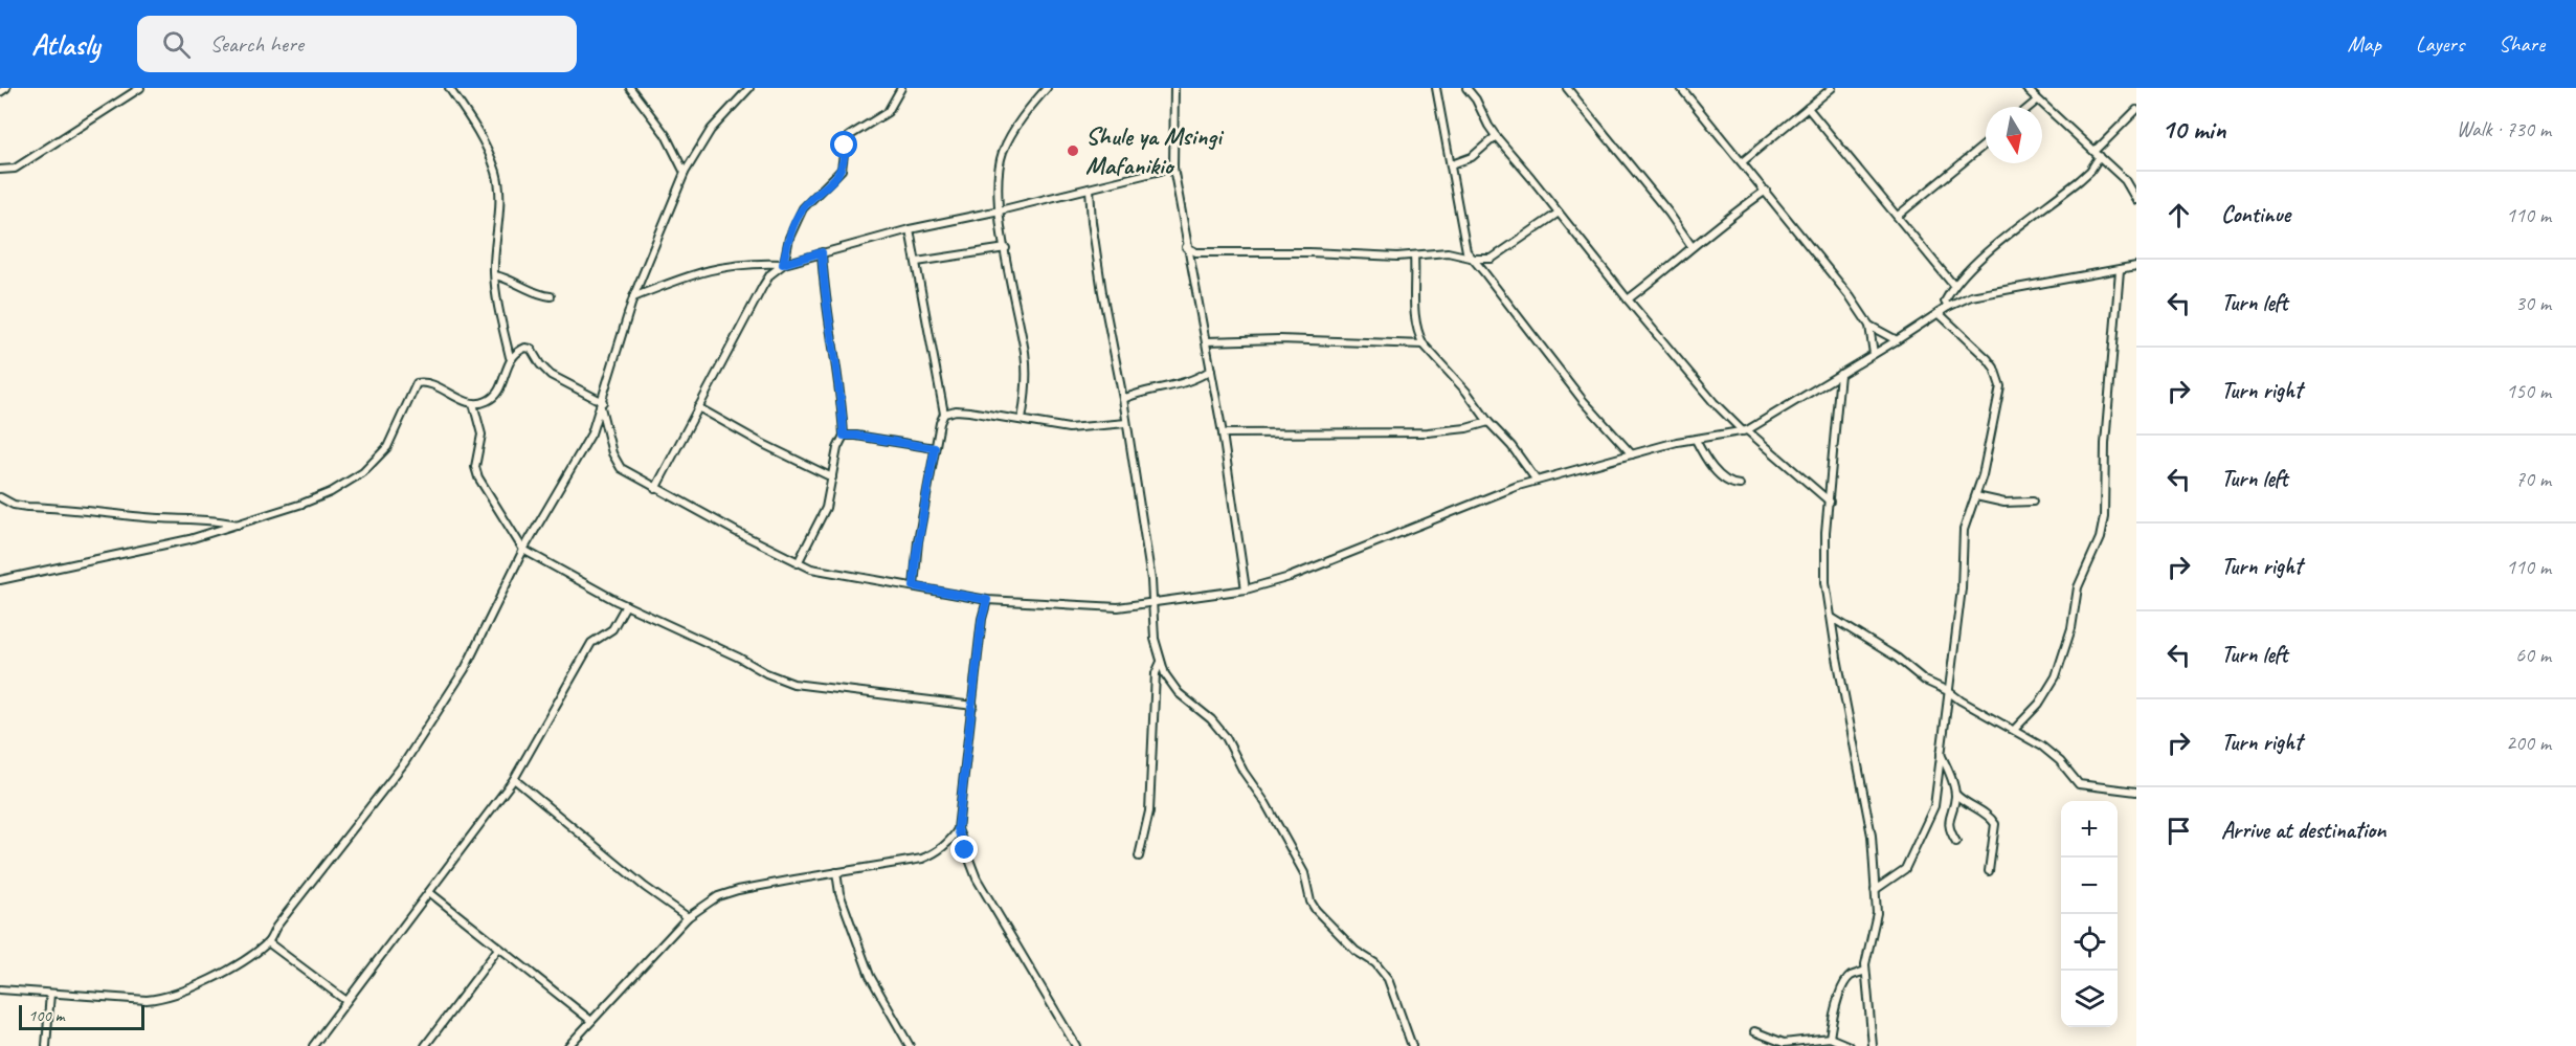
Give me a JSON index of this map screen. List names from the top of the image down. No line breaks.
{"places":["Shule ya Msingi Mafanikio"],"scale_bar":"100 m","north":"bottom","page":{"header":"Atlasly","search":"Search here","nav":["Map","Layers","Share"],"heading":["10 min","Walk · 730 m"],"list":[["Continue","110 m"],["Turn left","30 m"],["Turn right","150 m"],["Turn left","70 m"],["Turn right","110 m"],["Turn left","60 m"],["Turn right","200 m"],"Arrive at destination"],"map_buttons":["+","−"],"scale":"100 m"}}
